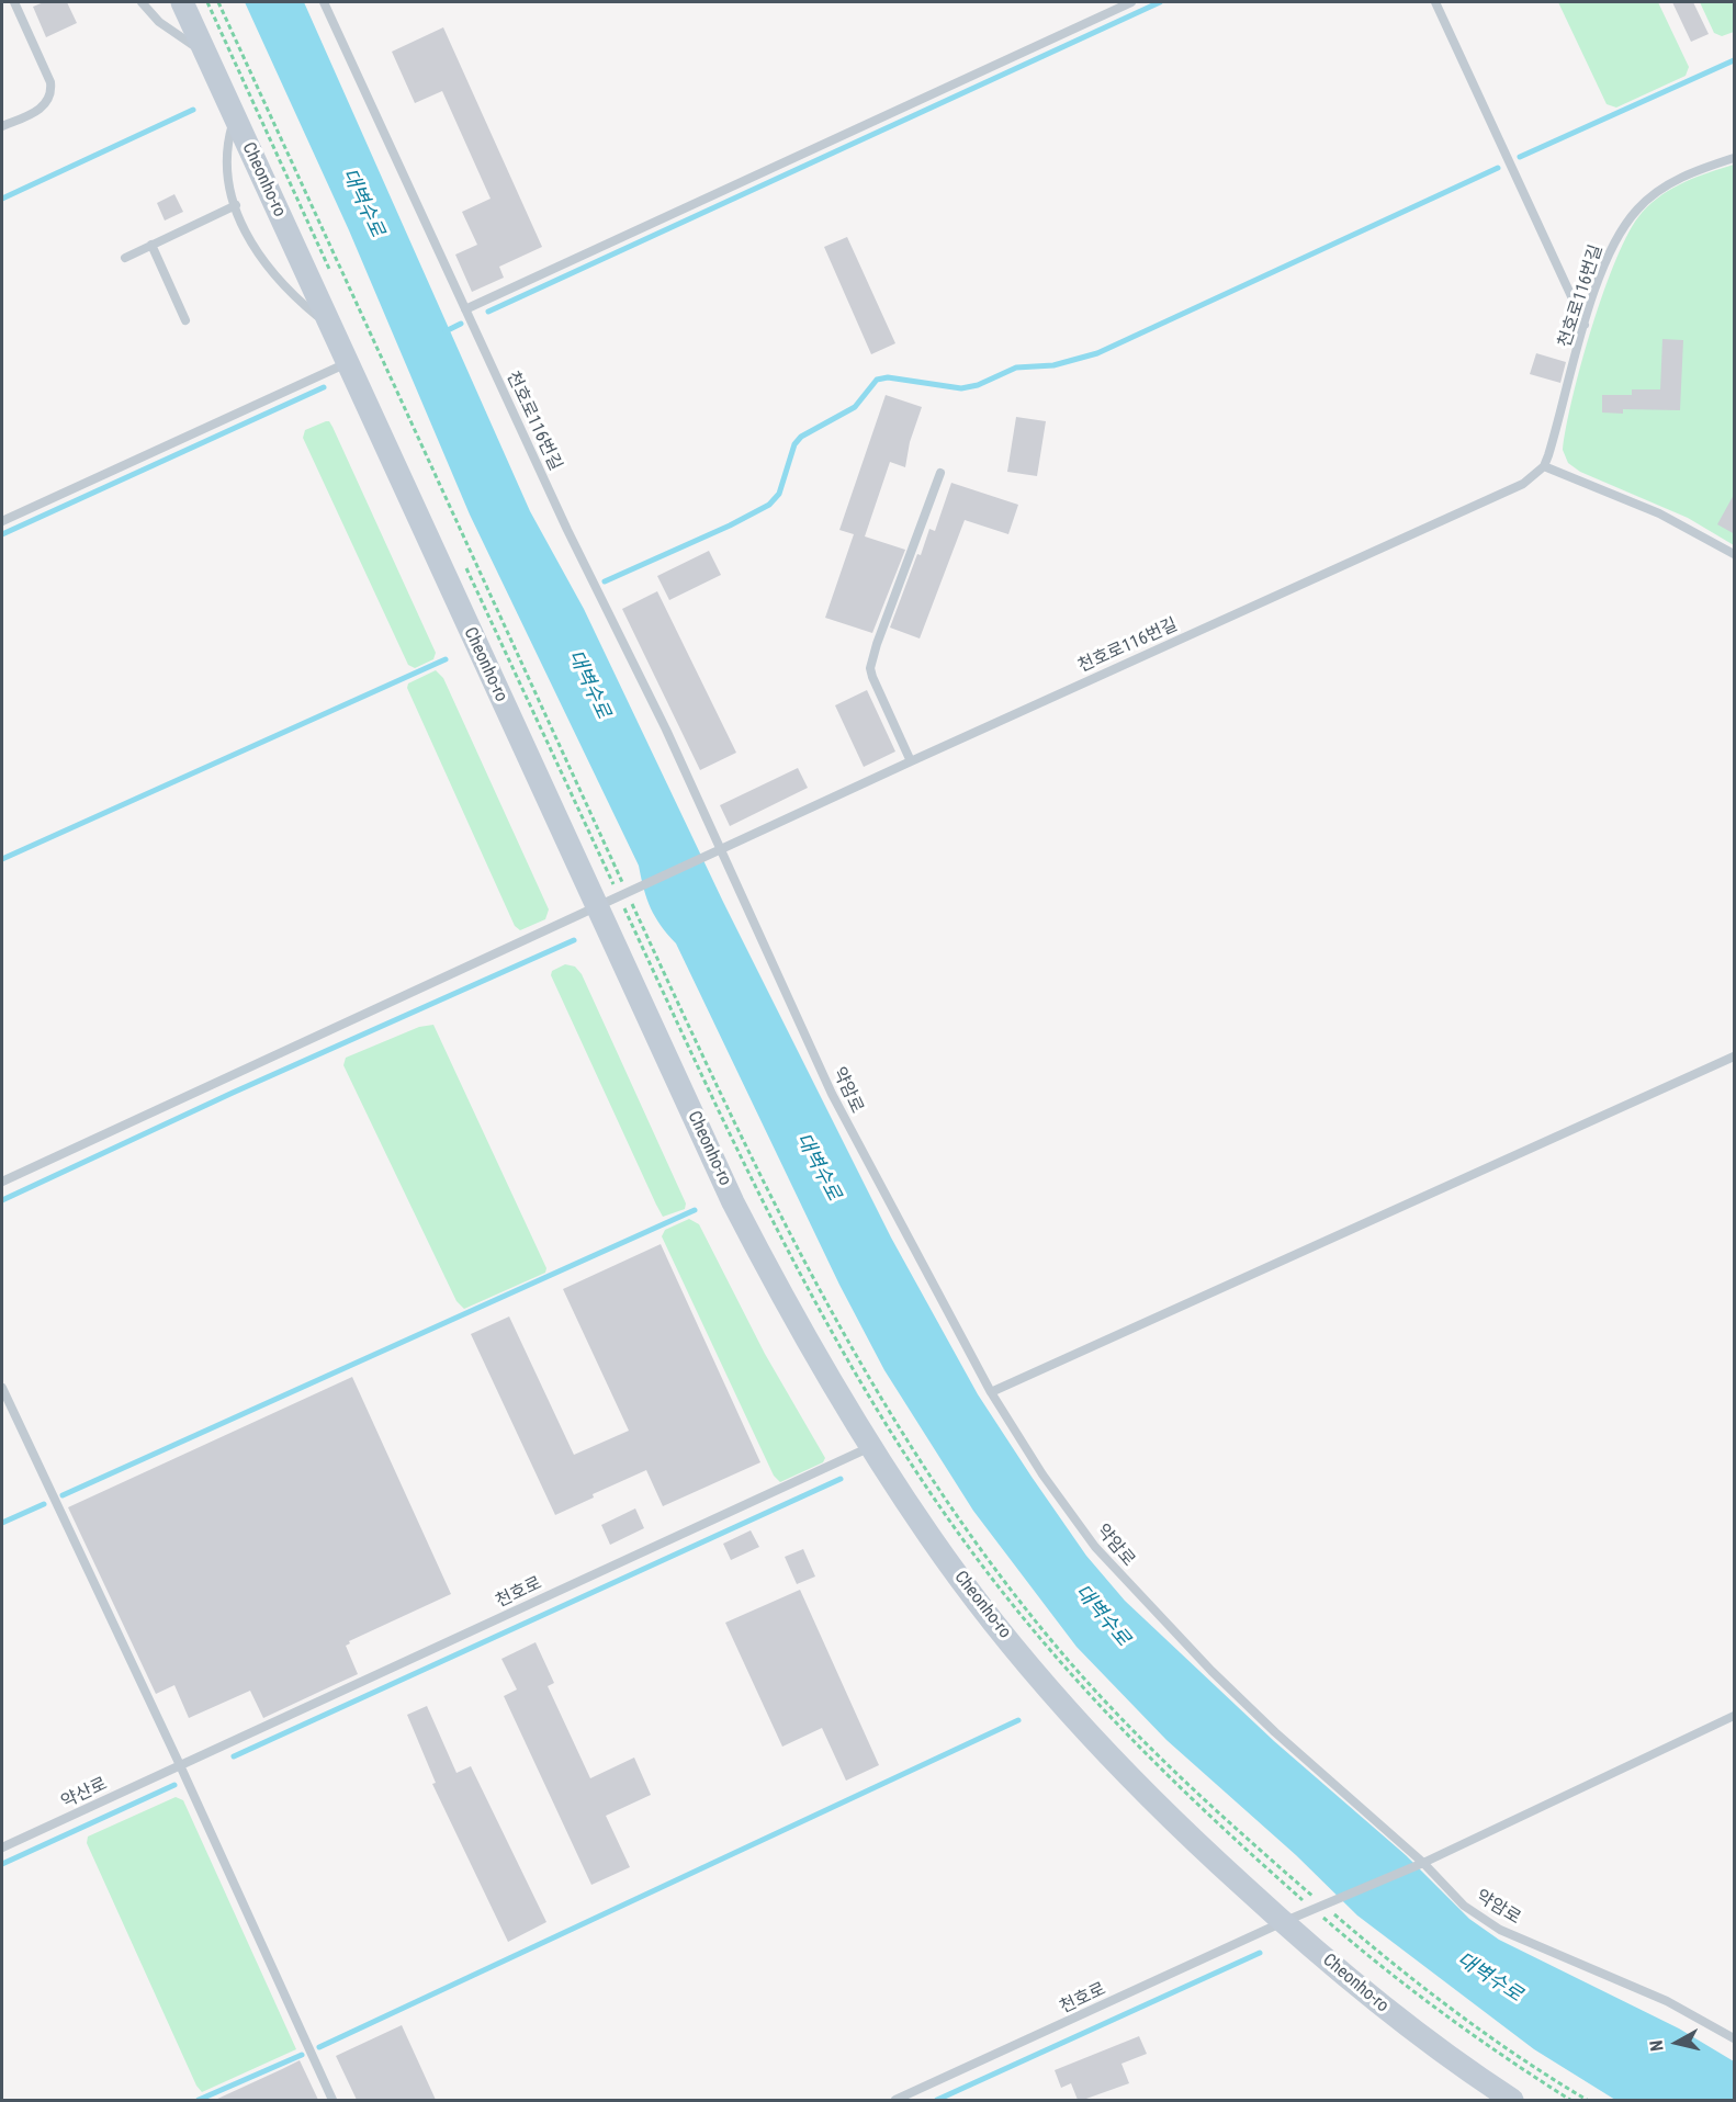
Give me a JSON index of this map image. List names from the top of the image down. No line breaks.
{"streets":{"street":["Cheonho-ro"],"lane":["천호로116번길","약암로","천호로","약산로"]},"crossings":[["Cheonho-ro","천호로116번길"],["Cheonho-ro","천호로"],["천호로116번길","약암로"],["약암로","천호로"],["천호로","약산로"]],"water":["대벽수로"],"north":"left"}
